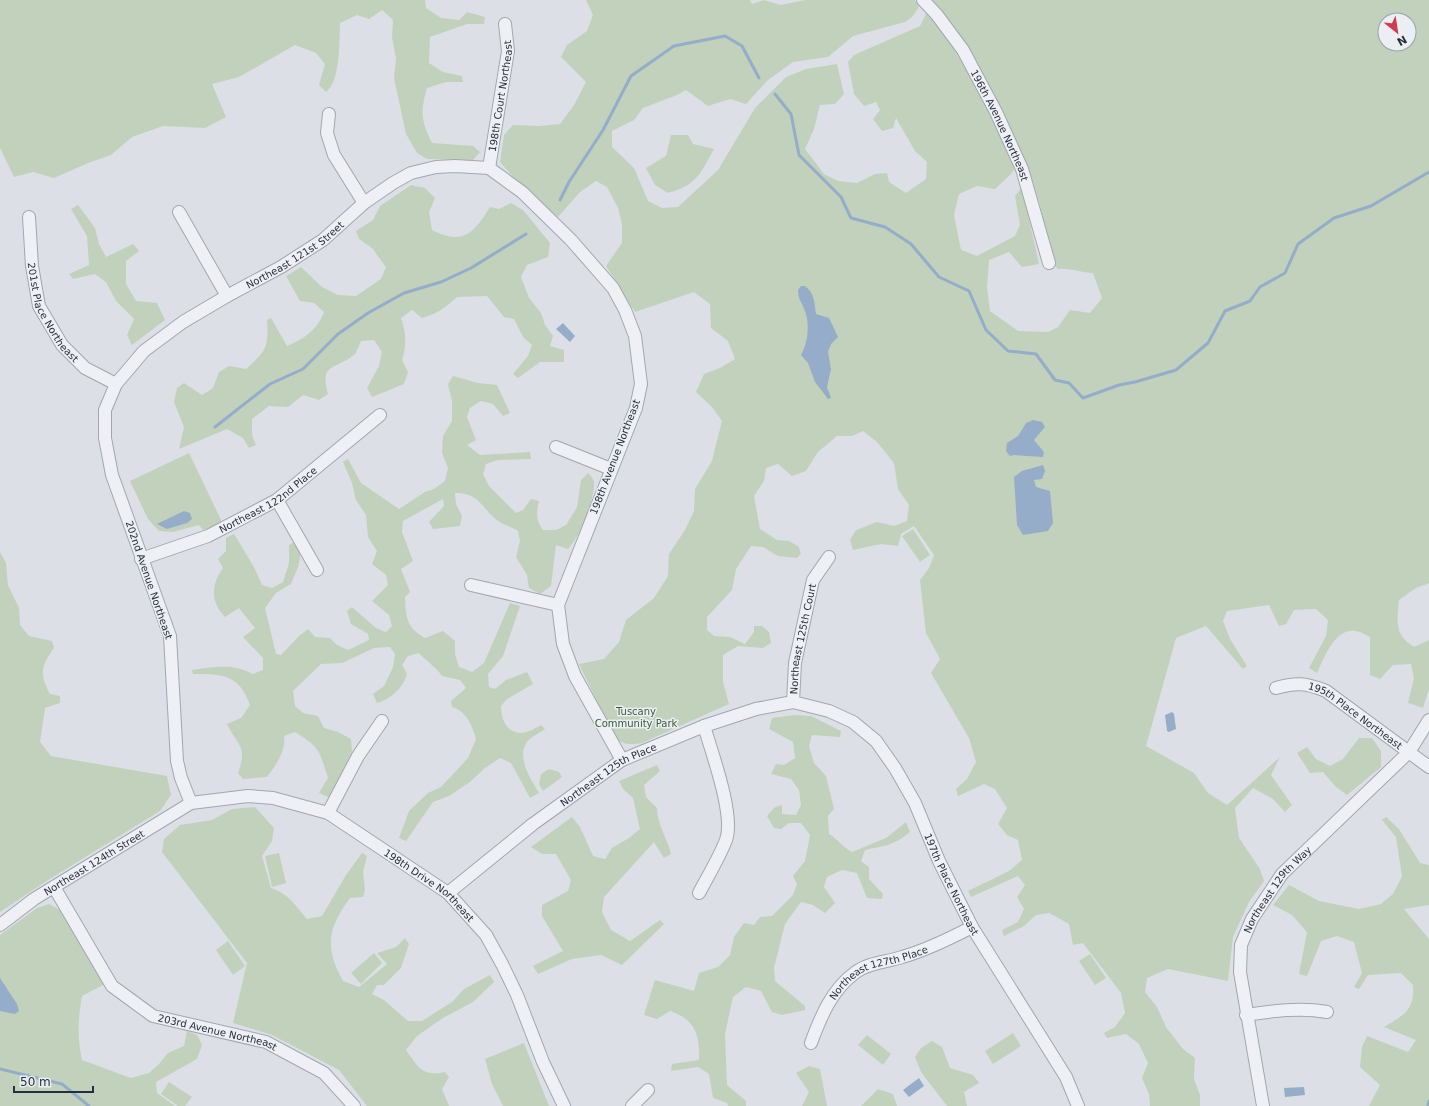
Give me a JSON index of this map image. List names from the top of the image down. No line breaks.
{"streets":{"street":["198th Court Northeast","196th Avenue Northeast","Northeast 121st Street","201st Place Northeast","198th Avenue Northeast","Northeast 122nd Place","202nd Avenue Northeast","Northeast 125th Court","195th Place Northeast","Northeast 125th Place","Northeast 124th Street","197th Place Northeast","198th Drive Northeast","Northeast 129th Way","Northeast 127th Place","203rd Avenue Northeast"]},"crossings":[["198th Court Northeast","Northeast 121st Street"],["198th Court Northeast","198th Avenue Northeast"],["Northeast 121st Street","201st Place Northeast"],["Northeast 121st Street","198th Avenue Northeast"],["Northeast 121st Street","202nd Avenue Northeast"],["201st Place Northeast","202nd Avenue Northeast"],["198th Avenue Northeast","Northeast 125th Place"],["Northeast 122nd Place","202nd Avenue Northeast"],["202nd Avenue Northeast","Northeast 124th Street"],["202nd Avenue Northeast","198th Drive Northeast"],["Northeast 125th Court","Northeast 125th Place"],["Northeast 125th Court","197th Place Northeast"],["195th Place Northeast","Northeast 129th Way"],["Northeast 125th Place","197th Place Northeast"],["Northeast 125th Place","198th Drive Northeast"],["Northeast 124th Street","198th Drive Northeast"],["Northeast 124th Street","203rd Avenue Northeast"],["197th Place Northeast","Northeast 127th Place"]],"parks":["Tuscany Community Park"],"scale_bar":"50 m","north":"bottom right"}
